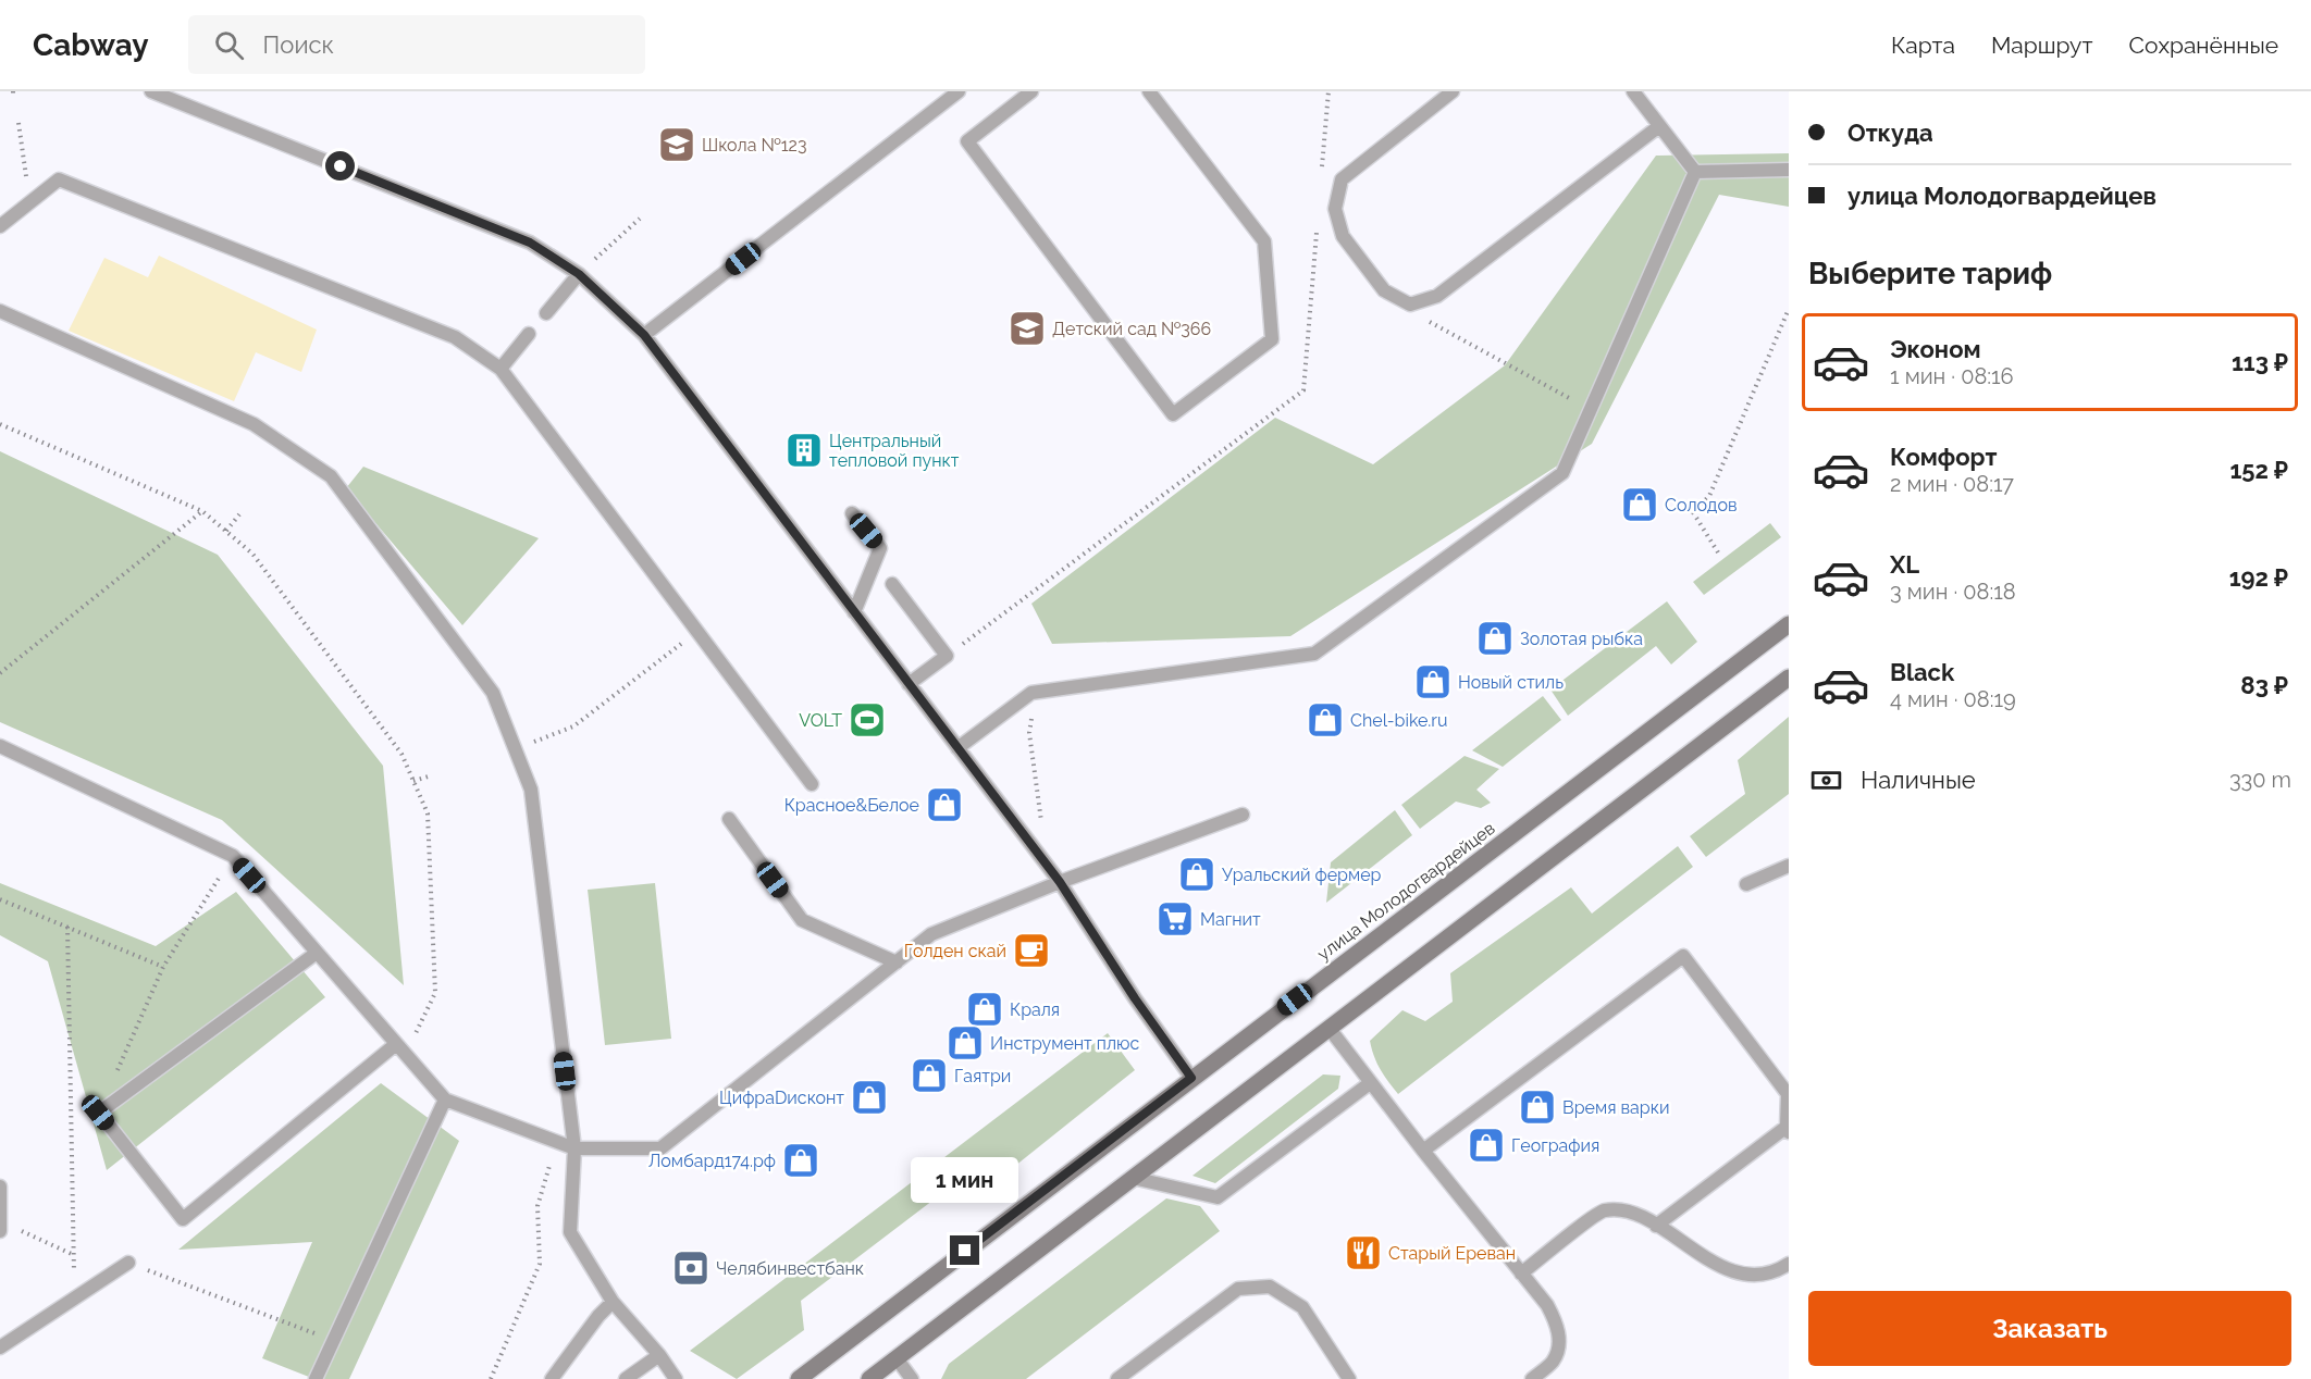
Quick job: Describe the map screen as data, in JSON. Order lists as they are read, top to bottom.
{
  "streets": {
    "main road": ["улица Молодогвардейцев"]
  },
  "places": {
    "school or university": ["Школа №123", "Детский сад №366"],
    "building": ["Центральный тепловой пункт"],
    "shop": [
      "Солодов",
      "Золотая рыбка",
      "Новый стиль",
      "Chel-bike.ru",
      "Красное&Белое",
      "Уральский фермер",
      "Краля",
      "Инструмент плюс",
      "Гаятри",
      "ЦифраDисконт",
      "Время варки",
      "География",
      "Ломбард174.рф"
    ],
    "sports": ["VOLT"],
    "supermarket": ["Магнит"],
    "cafe": ["Голден скай"],
    "restaurant": ["Старый Ереван"],
    "bank": ["Челябинвестбанк"]
  },
  "page": {
    "header": "Cabway",
    "search": "Поиск",
    "nav": ["Карта", "Маршрут", "Сохранённые"],
    "banner": ["Откуда", "улица Молодогвардейцев"],
    "heading": "Выберите тариф",
    "list": [
      {
        "name": "Эконом",
        "note": "1 мин · 08:16",
        "value": "113 ₽"
      },
      {
        "name": "Комфорт",
        "note": "2 мин · 08:17",
        "value": "152 ₽"
      },
      {
        "name": "XL",
        "note": "3 мин · 08:18",
        "value": "192 ₽"
      },
      {
        "name": "Black",
        "note": "4 мин · 08:19",
        "value": "83 ₽"
      }
    ],
    "pay": ["Наличные", "330 m"],
    "bubble": "1 мин",
    "buttons": "Заказать"
  }
}
